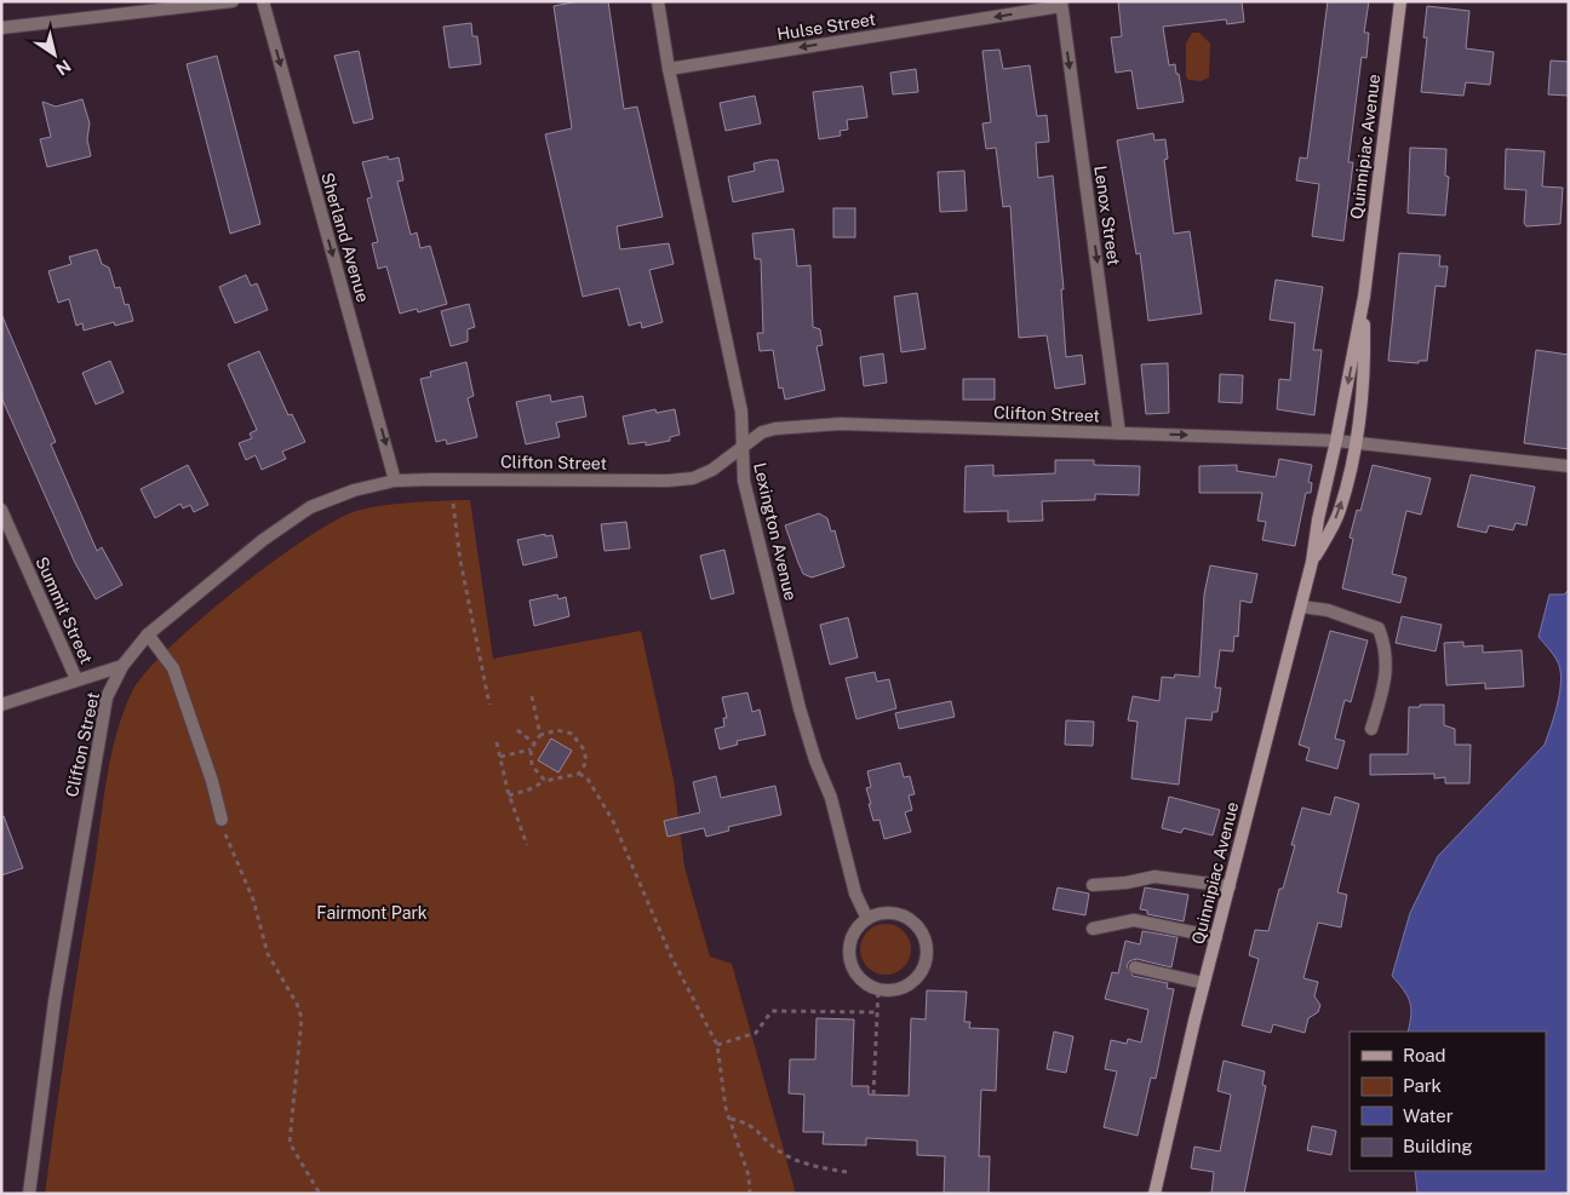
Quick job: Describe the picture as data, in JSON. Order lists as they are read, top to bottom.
{
  "streets": {
    "main road": ["Quinnipiac Avenue"],
    "street": [
      "Hulse Street",
      "Lenox Street",
      "Sherland Avenue",
      "Clifton Street",
      "Lexington Avenue",
      "Summit Street"
    ]
  },
  "crossings": [
    ["Hulse Street", "Lenox Street"],
    ["Hulse Street", "Lexington Avenue"],
    ["Quinnipiac Avenue", "Clifton Street"],
    ["Lenox Street", "Clifton Street"],
    ["Sherland Avenue", "Clifton Street"],
    ["Clifton Street", "Lexington Avenue"],
    ["Clifton Street", "Summit Street"]
  ],
  "one_way": ["Hulse Street", "Lenox Street", "Sherland Avenue"],
  "parks": ["Fairmont Park"],
  "legend": [
    "Road",
    "Park",
    "Water",
    "Building"
  ],
  "north": "bottom right"
}
